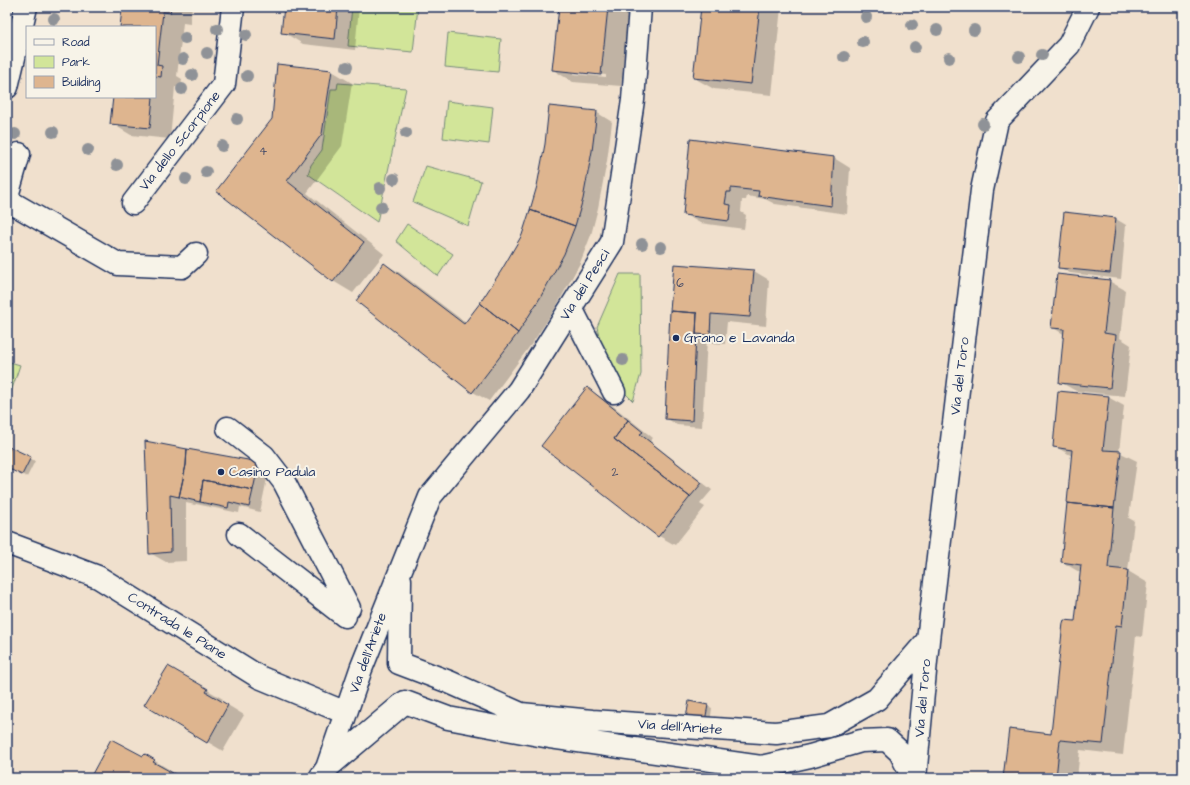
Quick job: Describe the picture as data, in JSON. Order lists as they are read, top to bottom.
{
  "streets": {
    "street": [
      "Via dello Scorpione",
      "Via dei Pesci",
      "Via del Toro",
      "Contrada le Piane",
      "Via dell'Ariete"
    ]
  },
  "crossings": [
    ["Via dei Pesci", "Via dell'Ariete"],
    ["Via del Toro", "Via dell'Ariete"],
    ["Contrada le Piane", "Via dell'Ariete"]
  ],
  "places": ["Grano e Lavanda", "Casino Padula"],
  "house_numbers": ["4", "6", "2"],
  "legend": ["Road", "Park", "Building"]
}
